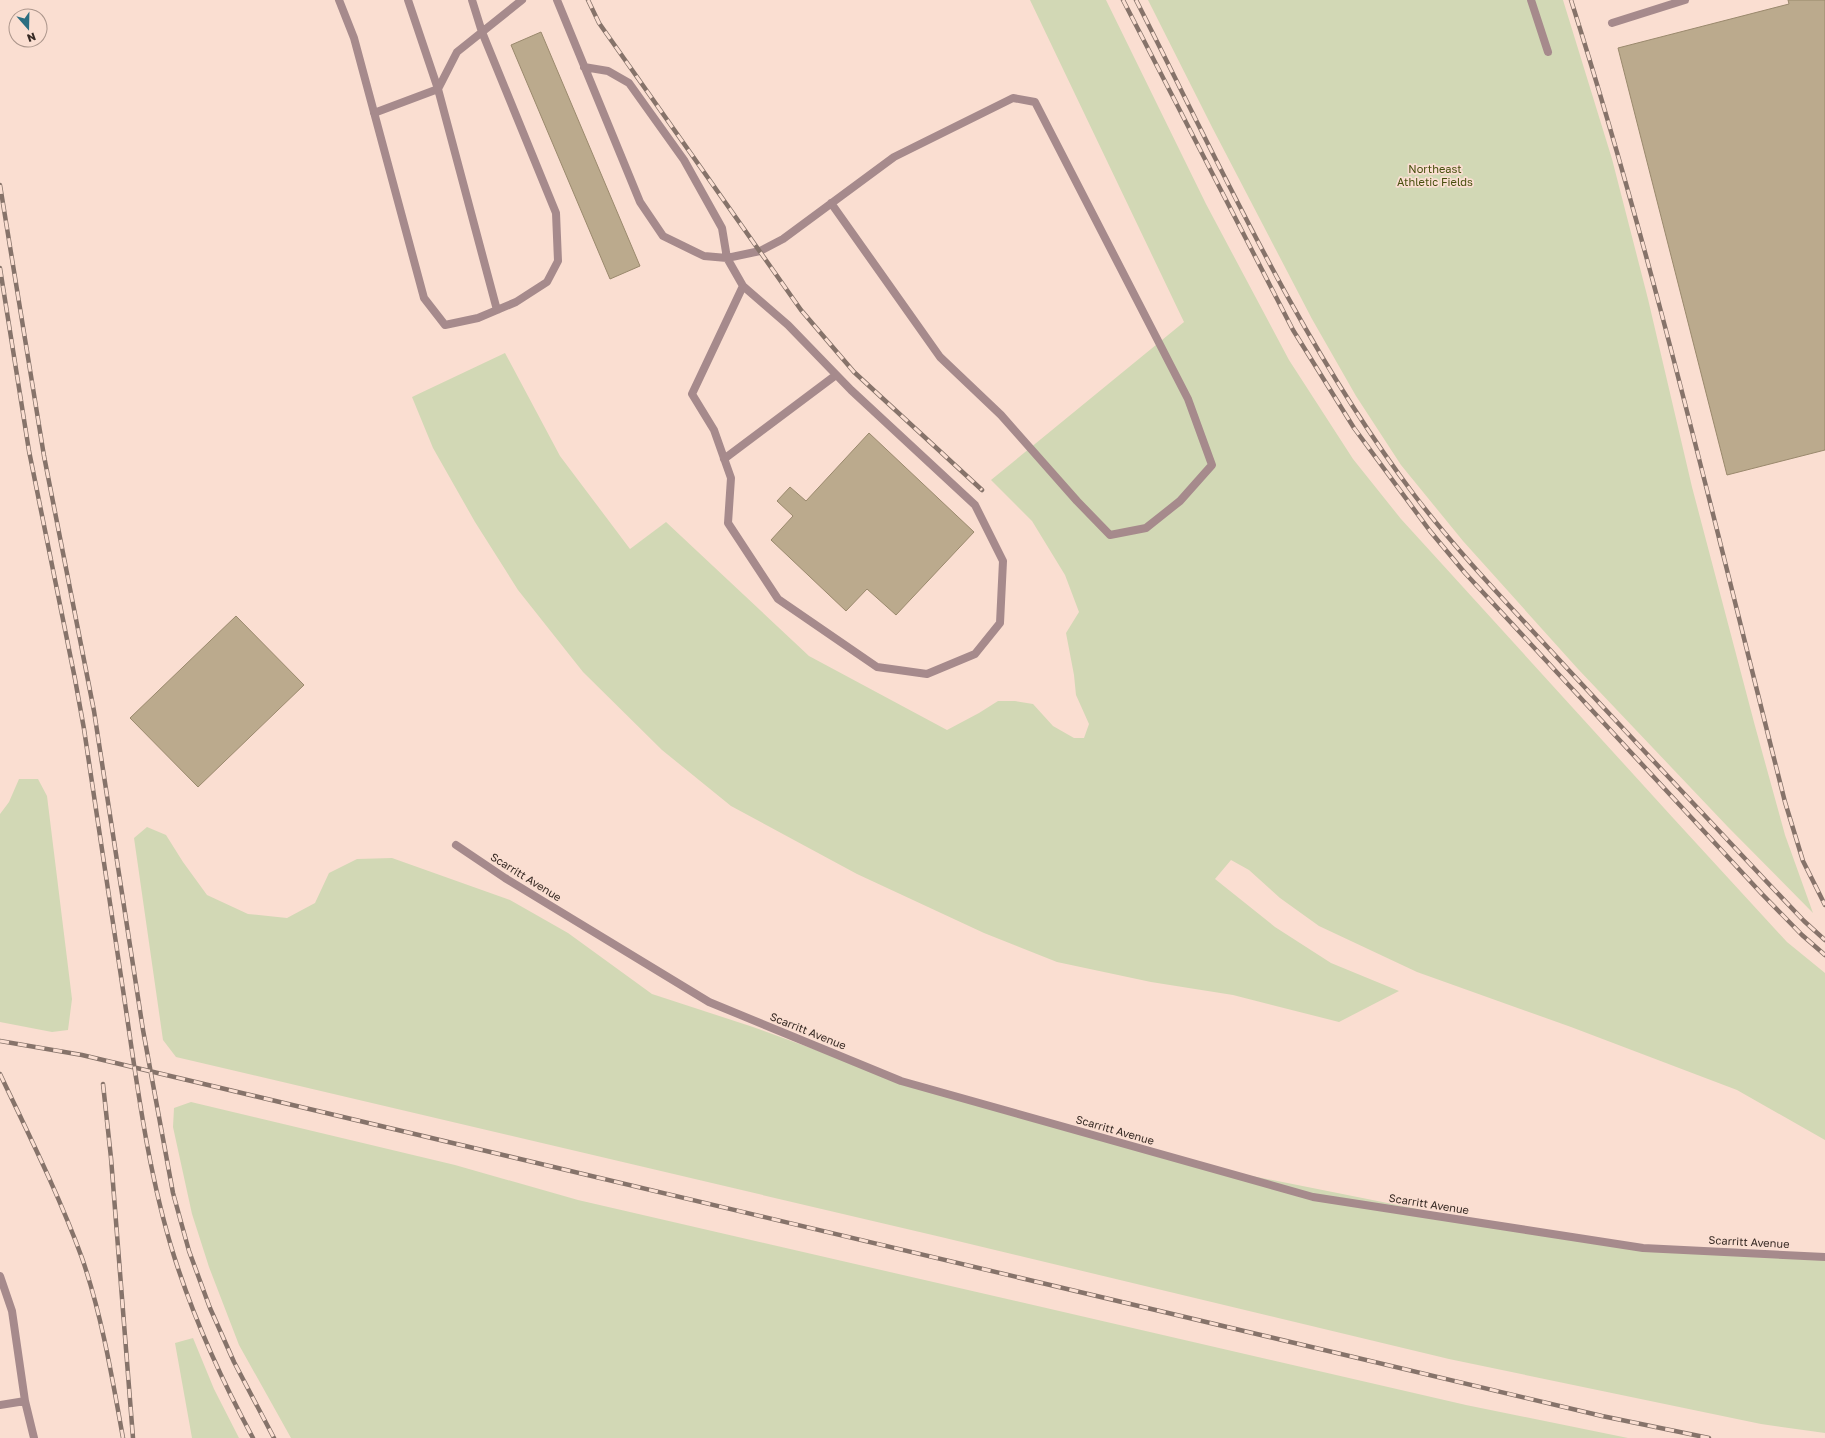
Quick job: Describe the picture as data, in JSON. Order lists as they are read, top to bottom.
{
  "streets": {
    "lane": ["Scarritt Avenue"]
  },
  "parks": ["Northeast Athletic Fields"],
  "north": "bottom"
}
